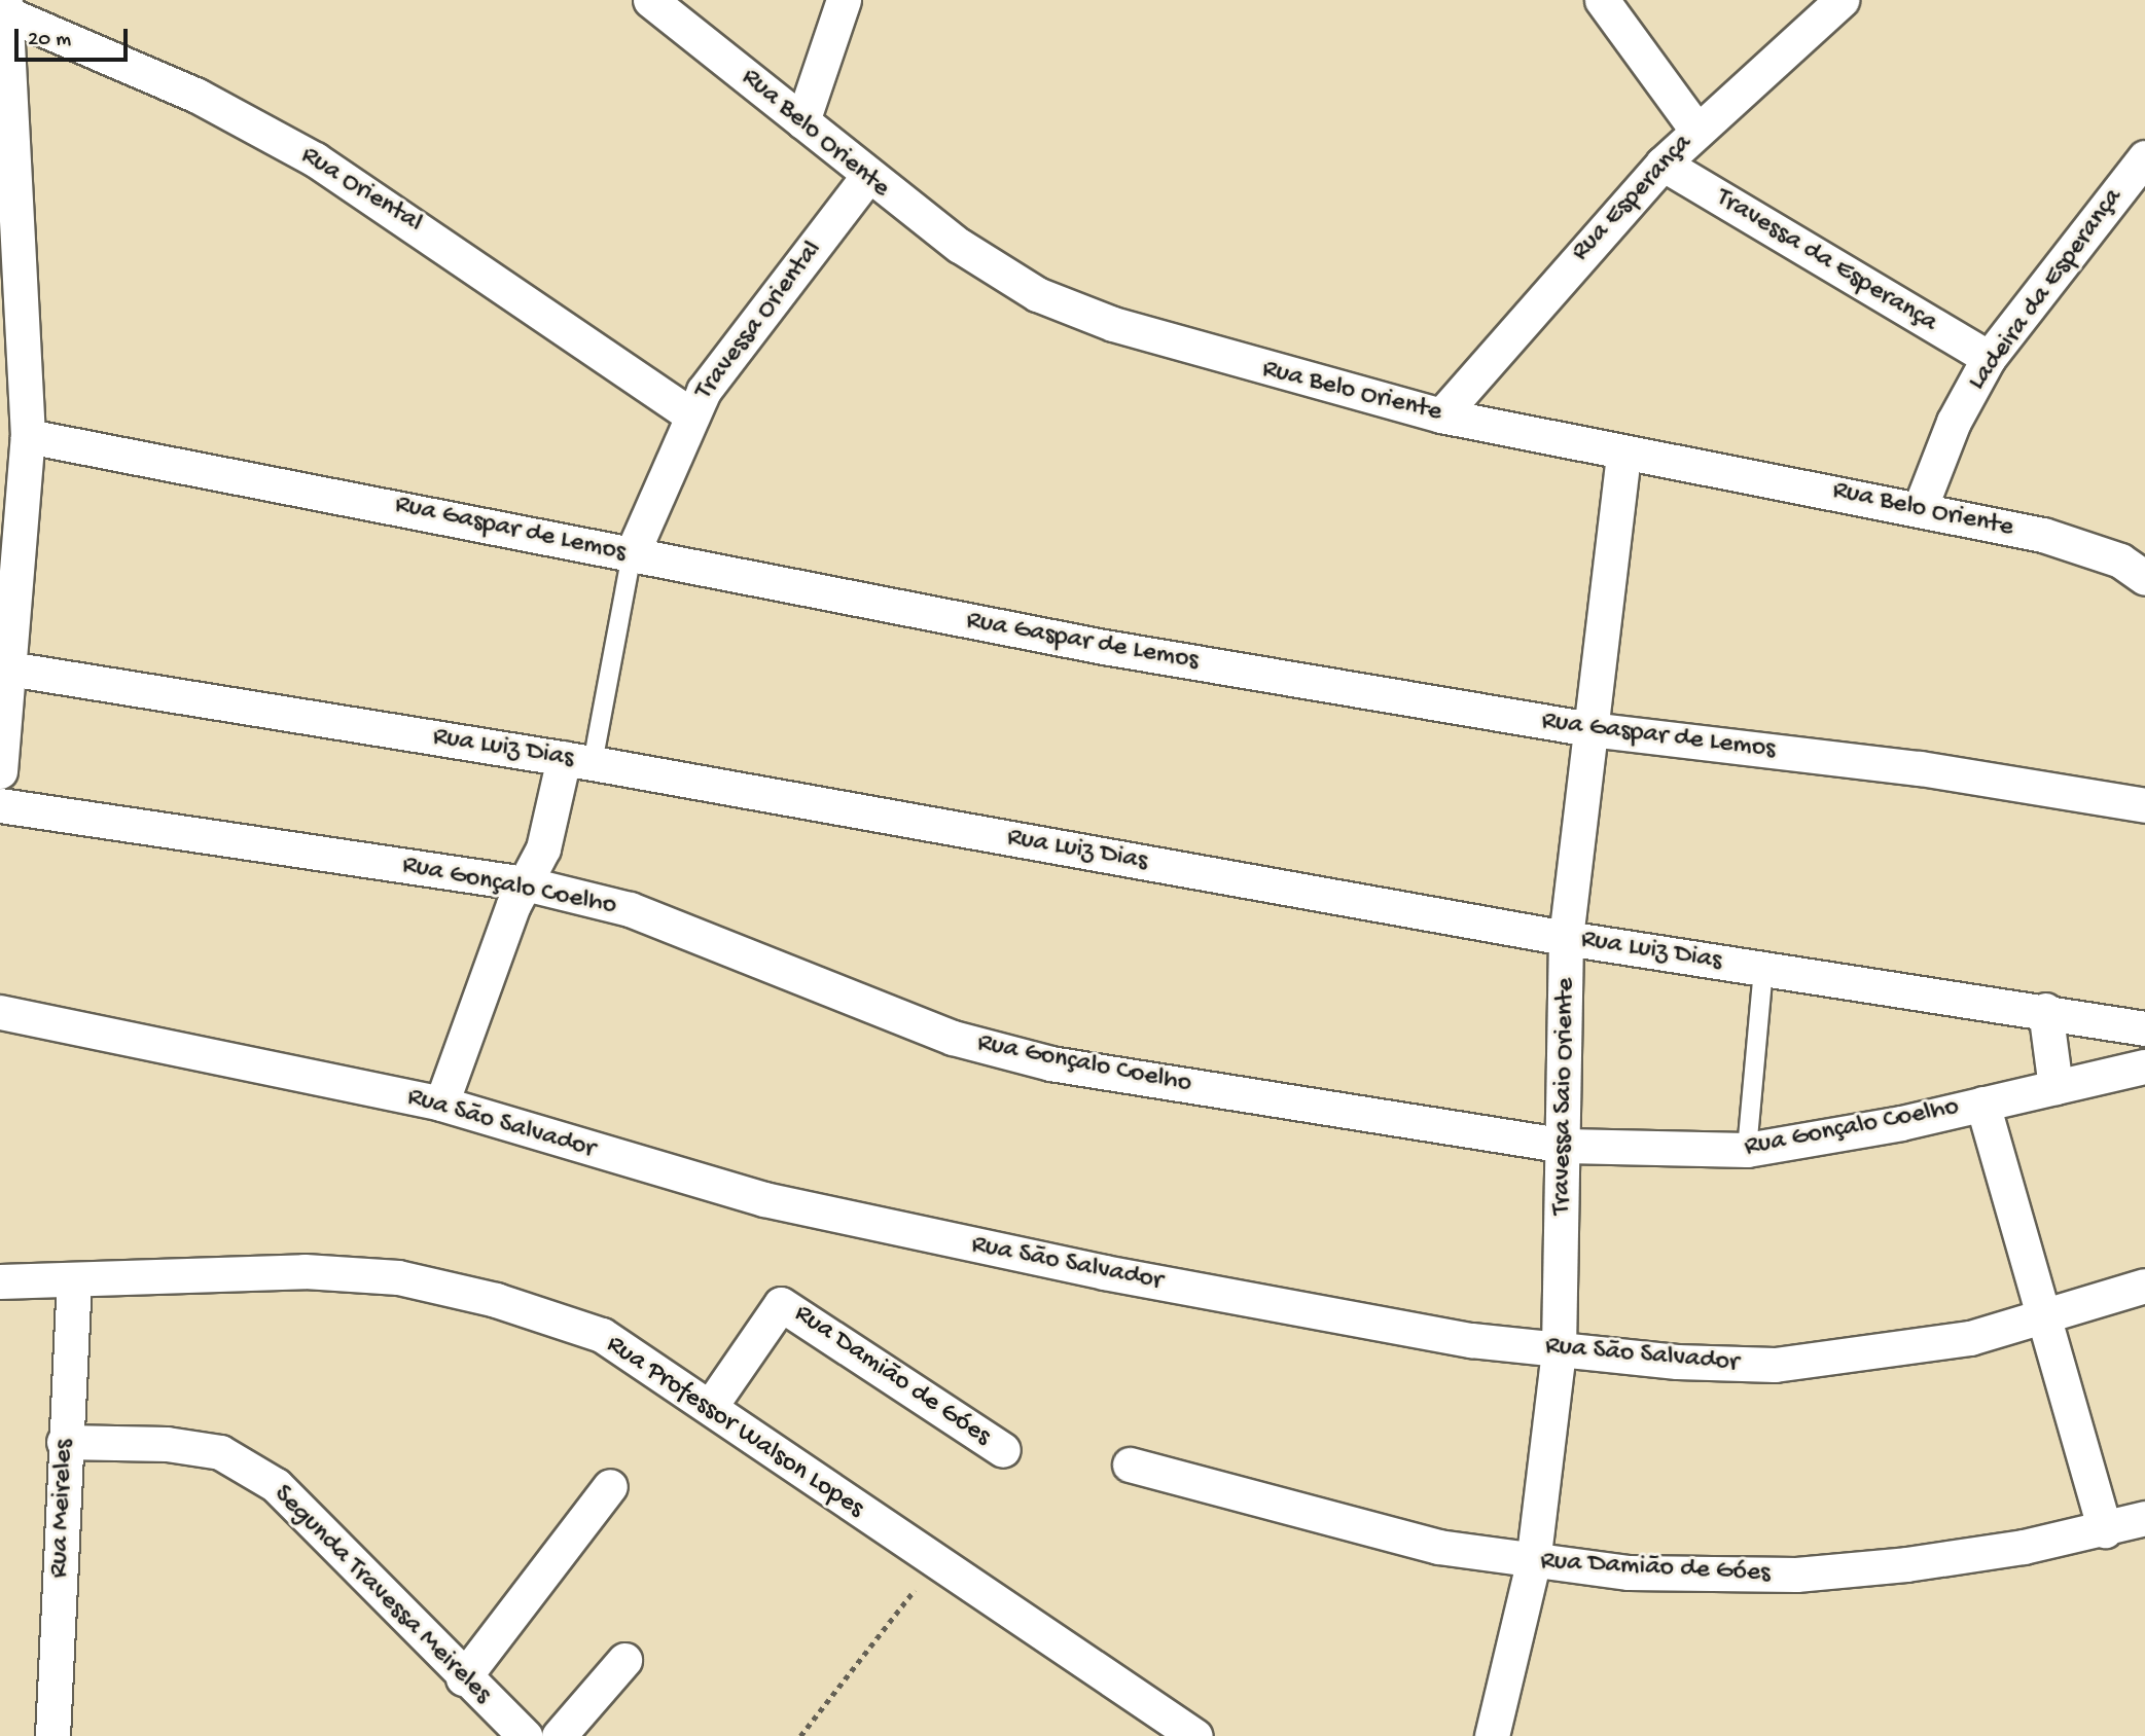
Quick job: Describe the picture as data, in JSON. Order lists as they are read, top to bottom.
{
  "streets": {
    "street": [
      "Rua Belo Oriente",
      "Rua Oriental",
      "Rua Esperança",
      "Travessa da Esperança",
      "Ladeira da Esperança",
      "Travessa Oriental",
      "Rua Gaspar de Lemos",
      "Rua Luiz Dias",
      "Rua Gonçalo Coelho",
      "Travessa Saio Oriente",
      "Rua São Salvador",
      "Rua Damião de Góes",
      "Rua Professor Walson Lopes",
      "Rua Meireles",
      "Segunda Travessa Meireles"
    ]
  },
  "crossings": [
    ["Rua Belo Oriente", "Rua Esperança"],
    ["Rua Belo Oriente", "Ladeira da Esperança"],
    ["Rua Belo Oriente", "Travessa Oriental"],
    ["Rua Belo Oriente", "Travessa Saio Oriente"],
    ["Rua Oriental", "Travessa Oriental"],
    ["Rua Esperança", "Travessa da Esperança"],
    ["Travessa da Esperança", "Ladeira da Esperança"],
    ["Travessa Oriental", "Rua Gaspar de Lemos"],
    ["Travessa Oriental", "Rua Luiz Dias"],
    ["Travessa Oriental", "Rua Gonçalo Coelho"],
    ["Travessa Oriental", "Rua São Salvador"],
    ["Rua Gaspar de Lemos", "Travessa Saio Oriente"],
    ["Rua Luiz Dias", "Travessa Saio Oriente"],
    ["Rua Gonçalo Coelho", "Travessa Saio Oriente"],
    ["Travessa Saio Oriente", "Rua São Salvador"],
    ["Travessa Saio Oriente", "Rua Damião de Góes"],
    ["Rua Damião de Góes", "Rua Professor Walson Lopes"],
    ["Rua Professor Walson Lopes", "Rua Meireles"],
    ["Rua Meireles", "Segunda Travessa Meireles"]
  ],
  "scale_bar": "20 m"
}
